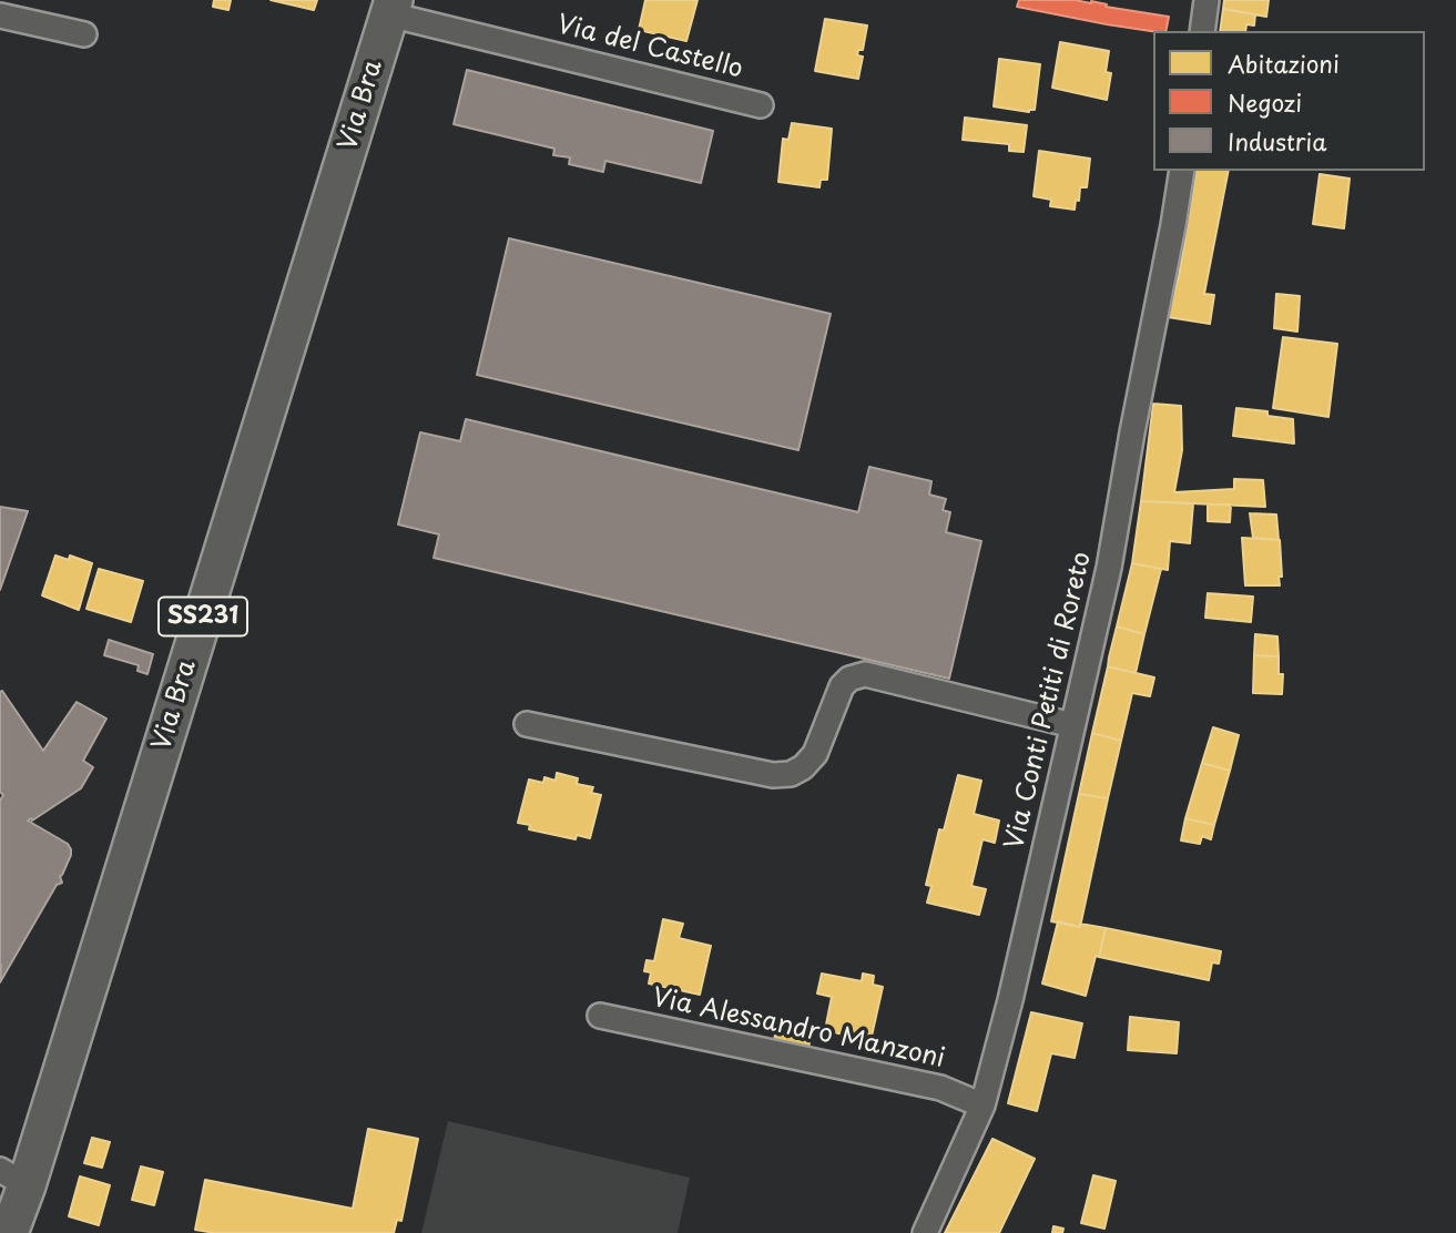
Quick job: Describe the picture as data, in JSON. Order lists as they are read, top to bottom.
{
  "streets": {
    "main road": ["Via Bra", "SS231"],
    "street": ["Via del Castello", "Via Conti Petiti di Roreto", "Via Alessandro Manzoni"]
  },
  "crossings": [
    ["Via del Castello", "Via Bra"],
    ["Via Conti Petiti di Roreto", "Via Alessandro Manzoni"]
  ],
  "legend": ["Abitazioni", "Negozi", "Industria"]
}
